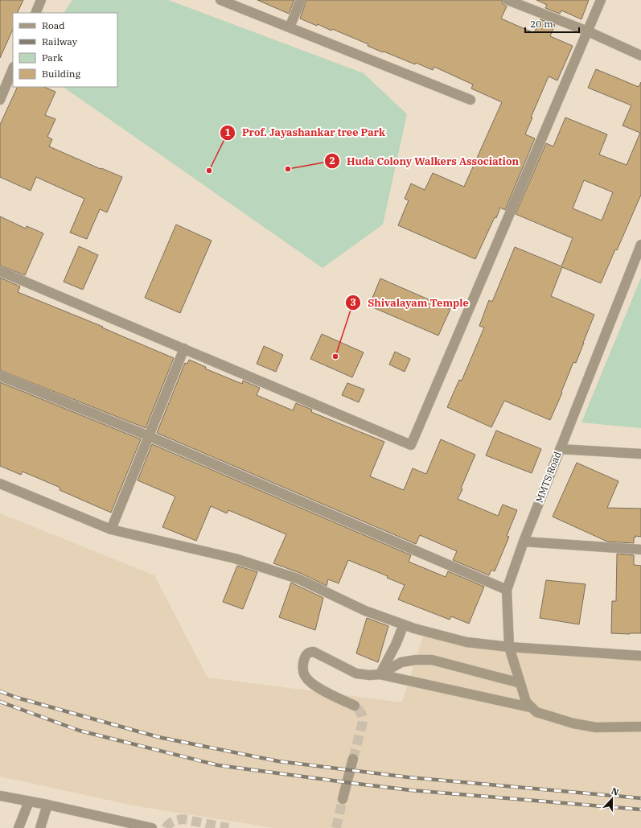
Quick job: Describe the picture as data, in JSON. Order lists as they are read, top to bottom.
{
  "streets": {
    "street": ["MMTS Road"]
  },
  "places": ["Huda Colony Walkers Association", "Prof. Jayashankar tree Park", "Shivalayam Temple"],
  "legend": [
    "Road",
    "Railway",
    "Park",
    "Building"
  ],
  "scale_bar": "20 m",
  "north": "top"
}
